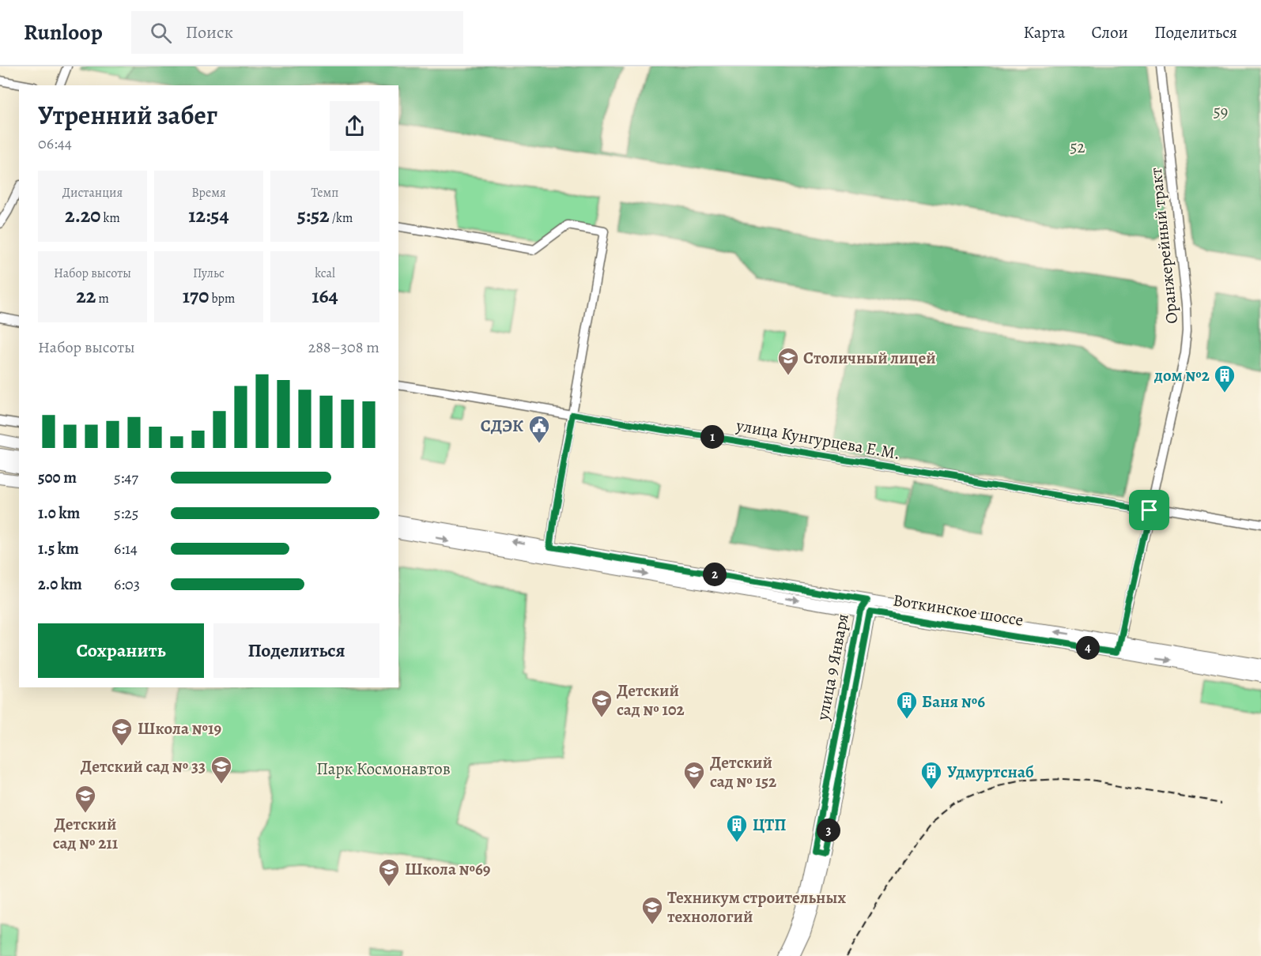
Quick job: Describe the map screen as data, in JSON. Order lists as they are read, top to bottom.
{
  "streets": {
    "main road": ["Воткинское шоссе", "улица 9 Января"],
    "street": ["Оранжерейный тракт", "улица Кунгурцева Е.М."]
  },
  "crossings": [
    ["Оранжерейный тракт", "улица Кунгурцева Е.М."],
    ["Оранжерейный тракт", "Воткинское шоссе"],
    ["Воткинское шоссе", "улица 9 Января"]
  ],
  "parks": ["59", "52", "Парк Космонавтов"],
  "places": {
    "school or university": [
      "Столичный лицей",
      "Детский сад № 102",
      "Школа №19",
      "Детский сад № 33",
      "Детский сад № 152",
      "Детский сад № 211",
      "Школа №69",
      "Техникум строительных технологий"
    ],
    "building": [
      "дом №2",
      "Баня №6",
      "Удмуртснаб",
      "ЦТП"
    ],
    "public building": ["СДЭК"]
  },
  "page": {
    "header": "Runloop",
    "search": "Поиск",
    "nav": ["Карта", "Слои", "Поделиться"],
    "heading": ["Утренний забег", "06:44"],
    "stats": [
      ["Дистанция", "2.20 km"],
      ["Время", "12:54"],
      ["Темп", "5:52 /km"],
      ["Набор высоты", "22 m"],
      ["Пульс", "170 bpm"],
      ["kcal", "164"]
    ],
    "chart": ["Набор высоты", "288–308 m"],
    "pins": [
      "1",
      "2",
      "4",
      "3"
    ],
    "list": [
      {
        "name": "500 m",
        "note": "5:47"
      },
      {
        "name": "1.0 km",
        "note": "5:25"
      },
      {
        "name": "1.5 km",
        "note": "6:14"
      },
      {
        "name": "2.0 km",
        "note": "6:03"
      }
    ],
    "buttons": ["Сохранить", "Поделиться"]
  }
}
